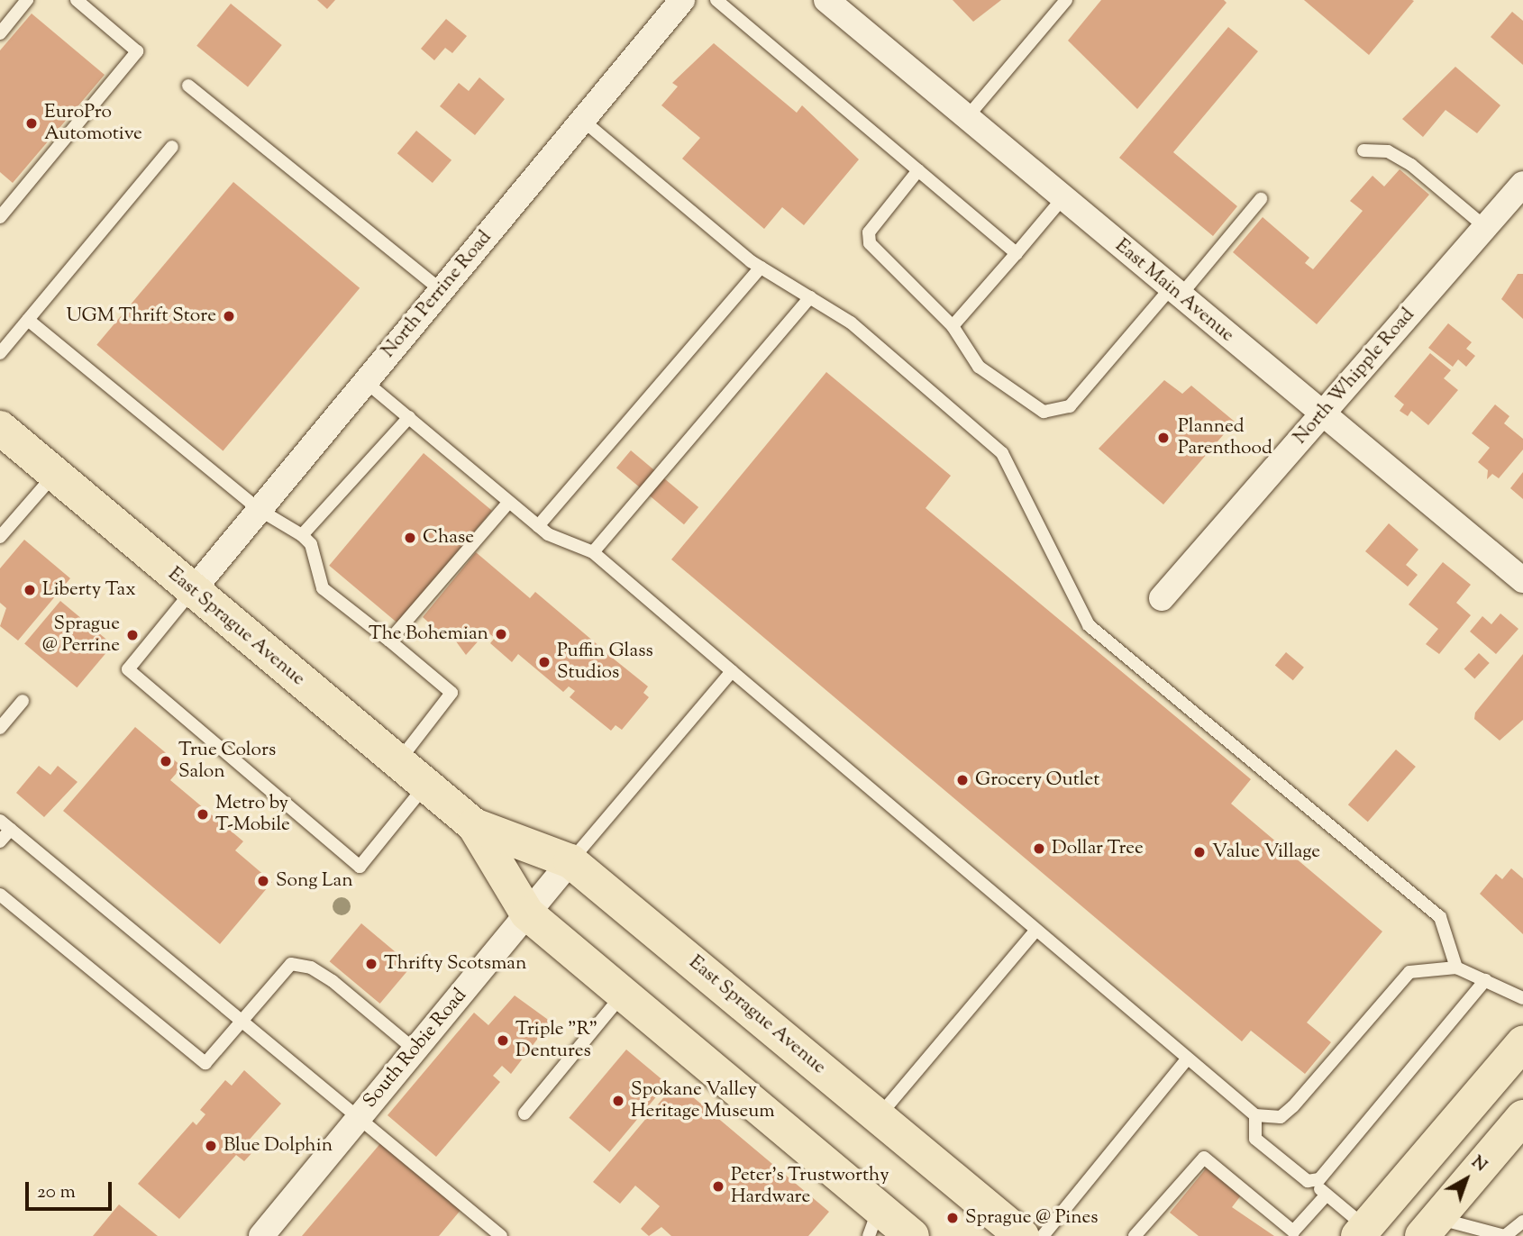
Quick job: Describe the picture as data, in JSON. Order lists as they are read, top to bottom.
{
  "streets": {
    "main road": ["East Sprague Avenue"],
    "street": [
      "East Main Avenue",
      "North Perrine Road",
      "North Whipple Road",
      "South Robie Road"
    ]
  },
  "crossings": [
    ["East Main Avenue", "North Whipple Road"],
    ["North Perrine Road", "East Sprague Avenue"],
    ["East Sprague Avenue", "South Robie Road"]
  ],
  "places": [
    "EuroPro Automotive",
    "UGM Thrift Store",
    "Planned Parenthood",
    "Chase",
    "Liberty Tax",
    "The Bohemian",
    "Sprague @ Perrine",
    "Puffin Glass Studios",
    "True Colors Salon",
    "Grocery Outlet",
    "Metro by T-Mobile",
    "Dollar Tree",
    "Value Village",
    "Song Lan",
    "Thrifty Scotsman",
    "Triple \"R\" Dentures",
    "Spokane Valley Heritage Museum",
    "Blue Dolphin",
    "Peter's Trustworthy Hardware",
    "Sprague @ Pines"
  ],
  "scale_bar": "20 m",
  "north": "top right"
}
